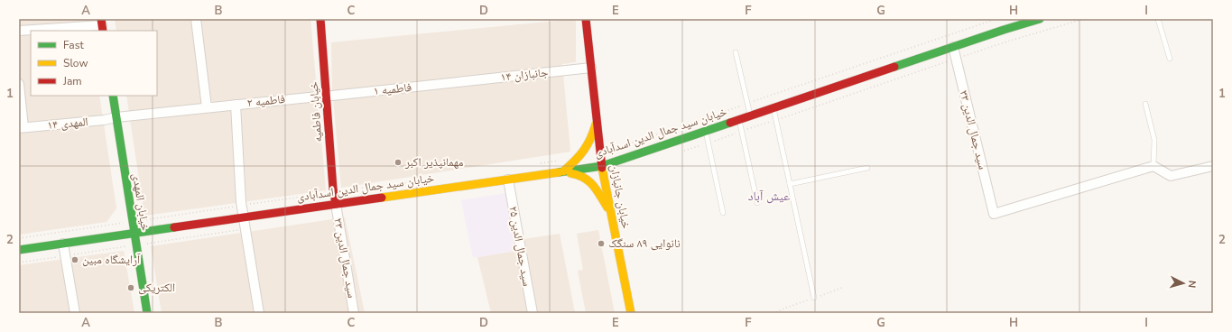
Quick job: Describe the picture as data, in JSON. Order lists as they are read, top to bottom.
{
  "streets": {
    "main road": [
      "خیابان فاطمیه",
      "خیابان سید جمال الدین اسدآبادی",
      "خیابان جانبازان",
      "خیابان المهدی"
    ],
    "street": [
      "جانبازان ۱۴",
      "فاطمیه ۱",
      "فاطمیه ۲",
      "المهدی ۱۴",
      "سید جمال الدین ۳۳",
      "سید جمال الدین ۲۵",
      "سید جمال الدین ۲۳"
    ]
  },
  "crossings": [
    ["جانبازان ۱۴", "فاطمیه ۱"],
    ["جانبازان ۱۴", "خیابان جانبازان"],
    ["فاطمیه ۱", "فاطمیه ۲"],
    ["فاطمیه ۱", "خیابان فاطمیه"],
    ["فاطمیه ۲", "خیابان فاطمیه"],
    ["فاطمیه ۲", "المهدی ۱۴"],
    ["فاطمیه ۲", "خیابان المهدی"],
    ["خیابان فاطمیه", "خیابان سید جمال الدین اسدآبادی"],
    ["خیابان فاطمیه", "سید جمال الدین ۲۳"],
    ["المهدی ۱۴", "خیابان المهدی"],
    ["سید جمال الدین ۳۳", "خیابان سید جمال الدین اسدآبادی"],
    ["خیابان سید جمال الدین اسدآبادی", "خیابان جانبازان"],
    ["خیابان سید جمال الدین اسدآبادی", "خیابان المهدی"],
    ["خیابان سید جمال الدین اسدآبادی", "سید جمال الدین ۲۵"],
    ["خیابان سید جمال الدین اسدآبادی", "سید جمال الدین ۲۳"]
  ],
  "districts": ["عیش آباد"],
  "places": [
    "مهمانپذیر اکبر",
    "نانوایی ۸۹ سنگک",
    "آرایشگاه مبین",
    "الکتریکی"
  ],
  "legend": ["Fast", "Slow", "Jam"],
  "north": "right",
  "grid": {
    "columns": [
      "A",
      "B",
      "C",
      "D",
      "E",
      "F",
      "G",
      "H",
      "I"
    ],
    "rows": ["1", "2"]
  }
}
